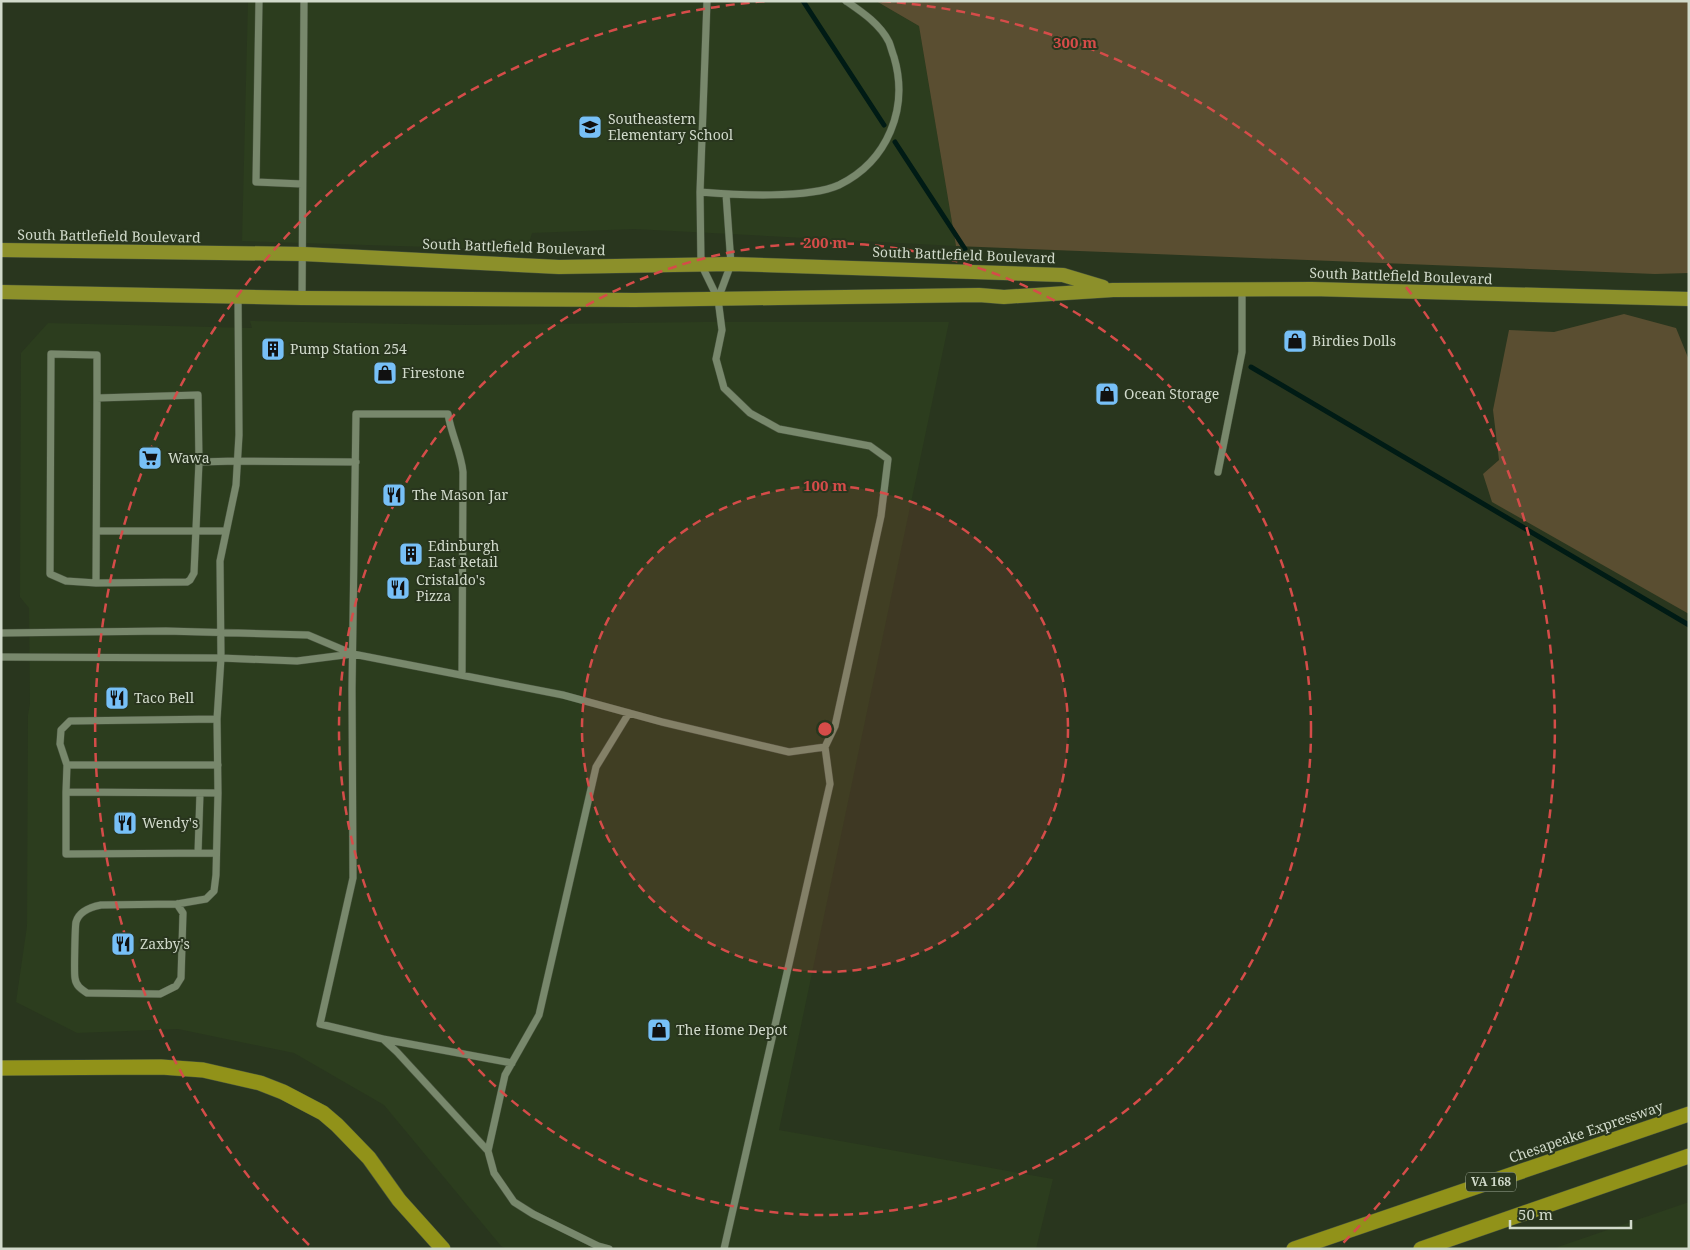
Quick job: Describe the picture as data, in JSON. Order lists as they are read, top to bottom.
{
  "streets": {
    "highway": ["South Battlefield Boulevard", "Chesapeake Expressway", "VA 168"]
  },
  "places": {
    "school or university": ["Southeastern Elementary School"],
    "shop": [
      "Birdies Dolls",
      "Firestone",
      "Ocean Storage",
      "The Home Depot"
    ],
    "building": ["Pump Station 254", "Edinburgh East Retail"],
    "supermarket": ["Wawa"],
    "restaurant": [
      "The Mason Jar",
      "Cristaldo's Pizza",
      "Taco Bell",
      "Wendy's",
      "Zaxby's"
    ]
  },
  "scale_bar": "50 m",
  "rings": ["300 m", "200 m", "100 m"]
}
